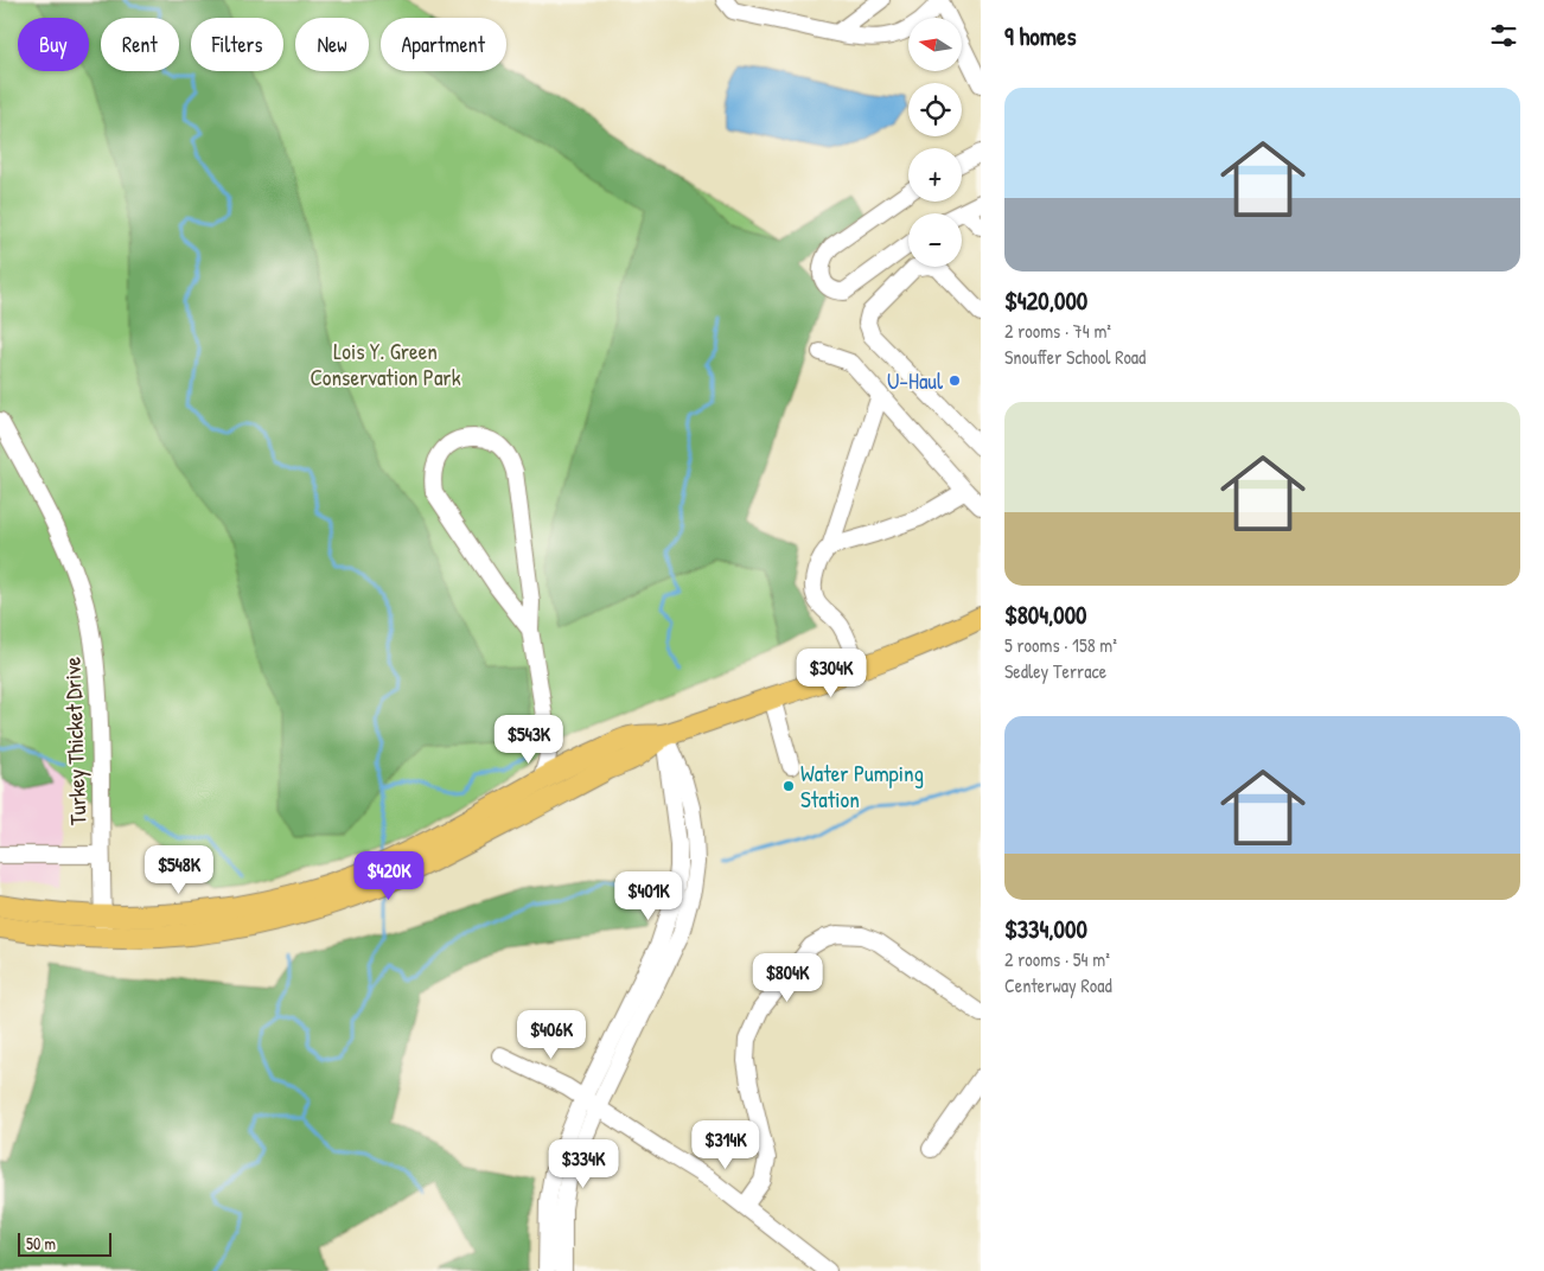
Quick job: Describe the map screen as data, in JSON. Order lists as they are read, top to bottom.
{
  "streets": {
    "street": ["Turkey Thicket Drive"]
  },
  "parks": ["Lois Y. Green Conservation Park"],
  "places": ["U-Haul", "Water Pumping Station"],
  "scale_bar": "50 m",
  "north": "left",
  "page": {
    "heading": "9 homes",
    "map_buttons": ["+", "−"],
    "chip": [
      "Buy",
      "Rent",
      "Filters",
      "New",
      "Apartment"
    ],
    "list": [
      {
        "name": "$420,000",
        "note": "2 rooms · 74 m² · Snouffer School Road"
      },
      {
        "name": "$804,000",
        "note": "5 rooms · 158 m² · Sedley Terrace"
      },
      {
        "name": "$334,000",
        "note": "2 rooms · 54 m² · Centerway Road"
      }
    ],
    "price": [
      "$304K",
      "$543K",
      "$548K",
      "$420K",
      "$401K",
      "$804K",
      "$406K",
      "$314K",
      "$334K"
    ],
    "scale": "50 m"
  }
}
